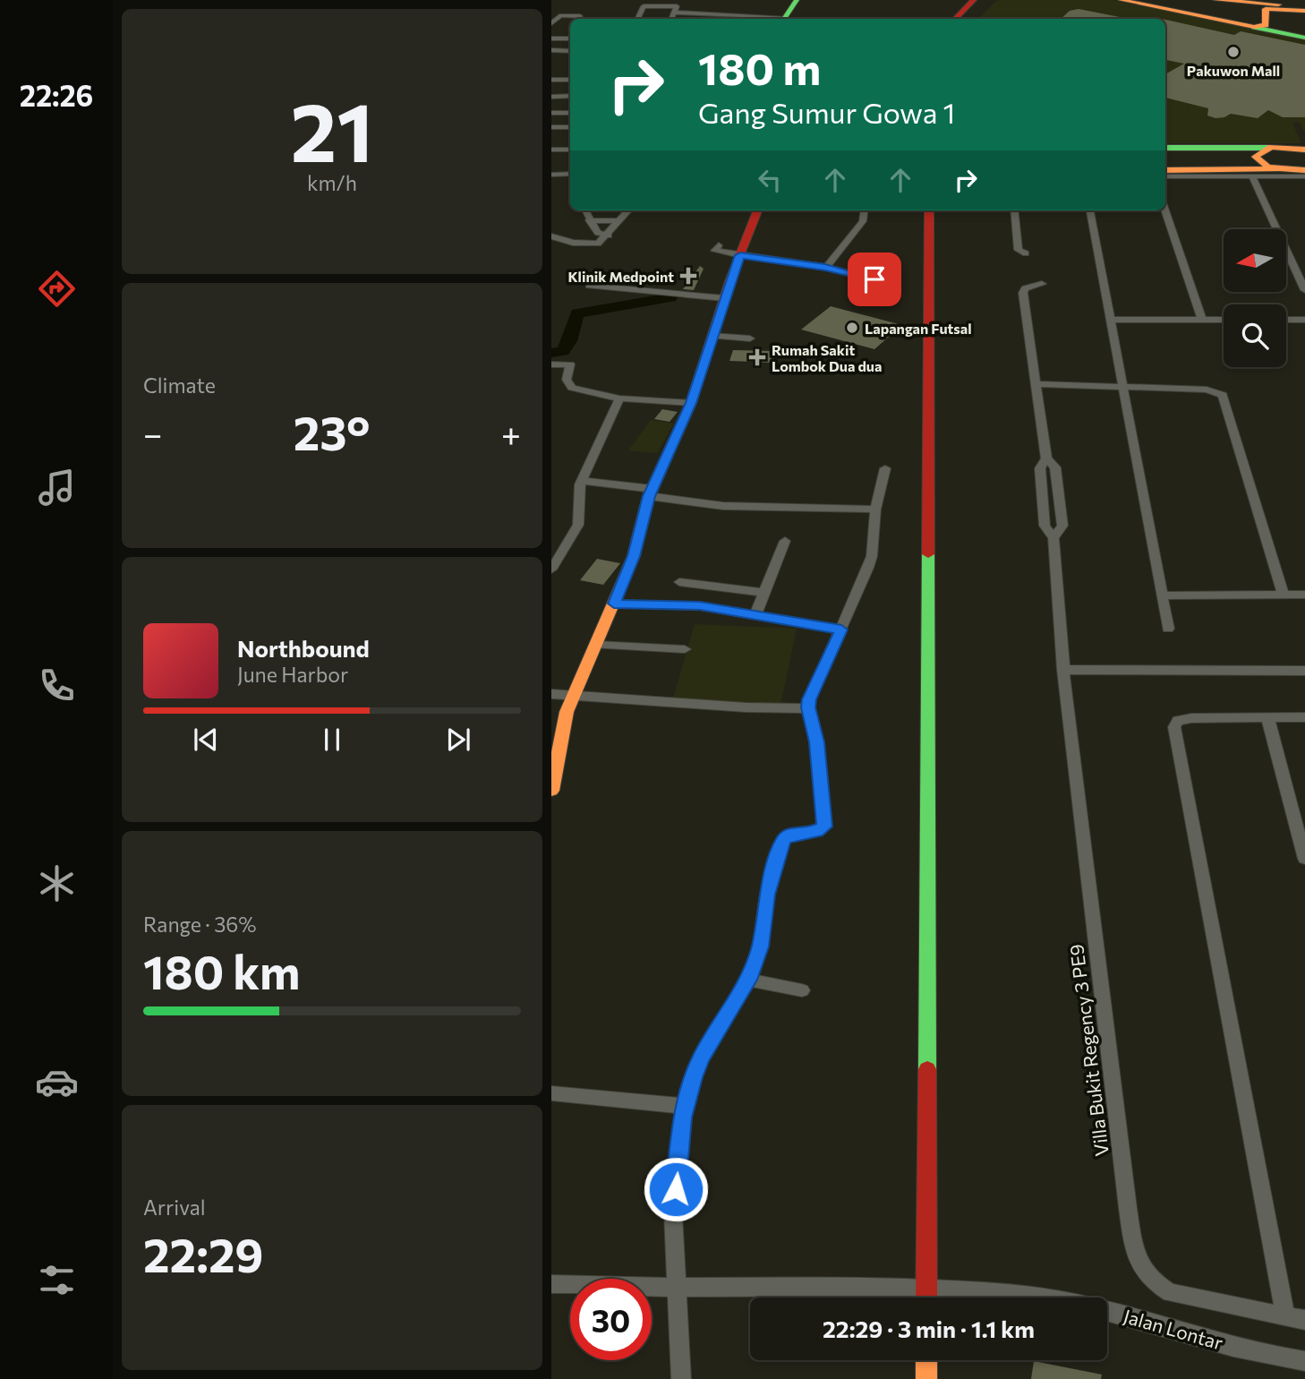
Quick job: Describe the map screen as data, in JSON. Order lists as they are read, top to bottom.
{
  "streets": {
    "street": ["Villa Bukit Regency 3 PE9", "Jalan Lontar"]
  },
  "places": {
    "other": ["Pakuwon Mall", "Lapangan Futsal"],
    "health": ["Klinik Medpoint", "Rumah Sakit Lombok Dua dua"]
  },
  "north": "left",
  "page": {
    "tabs": "22:26",
    "tile": [
      ["21", "km/h"],
      "Climate",
      ["Range · 36%", "180 km"],
      ["Arrival", "22:29"]
    ],
    "turn": ["180 m", "Gang Sumur Gowa 1"],
    "heat": ["−", "23°", "+"],
    "song": ["Northbound", "June Harbor"],
    "limit": "30",
    "trip": "22:29 · 3 min · 1.1 km"
  }
}
